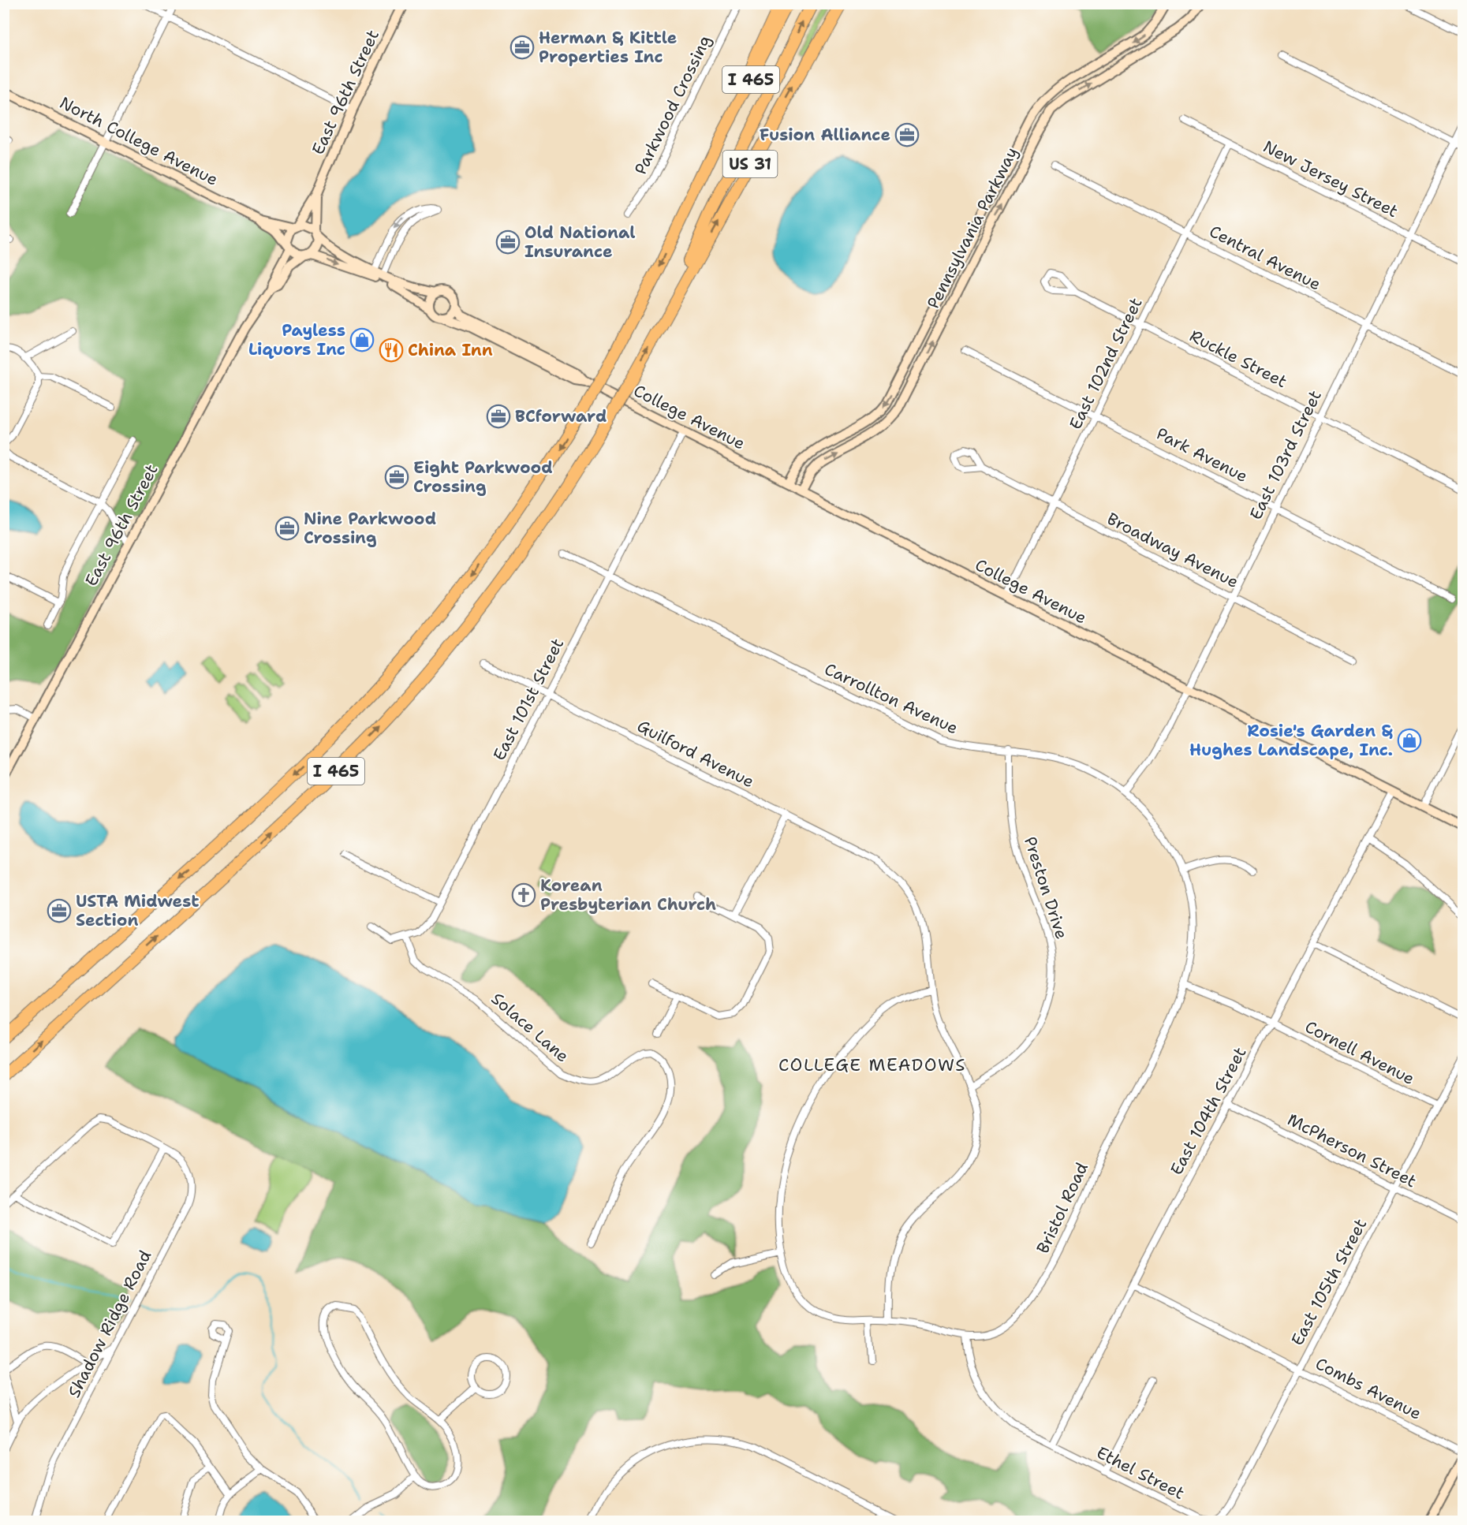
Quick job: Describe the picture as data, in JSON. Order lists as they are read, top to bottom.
{
  "streets": {
    "highway": ["I 465", "US 31"],
    "main road": [
      "East 96th Street",
      "North College Avenue",
      "Pennsylvania Parkway",
      "College Avenue"
    ],
    "street": [
      "Parkwood Crossing",
      "New Jersey Street",
      "Central Avenue",
      "Ruckle Street",
      "East 102nd Street",
      "Park Avenue",
      "East 103rd Street",
      "Broadway Avenue",
      "Carrollton Avenue",
      "East 101st Street",
      "Guilford Avenue",
      "Preston Drive",
      "Solace Lane",
      "Cornell Avenue",
      "East 104th Street",
      "McPherson Street",
      "Bristol Road",
      "East 105th Street",
      "Shadow Ridge Road",
      "Combs Avenue",
      "Ethel Street"
    ]
  },
  "crossings": [
    ["I 465", "US 31"],
    ["East 96th Street", "North College Avenue"],
    ["New Jersey Street", "East 102nd Street"],
    ["New Jersey Street", "East 103rd Street"],
    ["Pennsylvania Parkway", "College Avenue"],
    ["Central Avenue", "East 102nd Street"],
    ["Central Avenue", "East 103rd Street"],
    ["Ruckle Street", "East 102nd Street"],
    ["Ruckle Street", "East 103rd Street"],
    ["East 102nd Street", "College Avenue"],
    ["East 102nd Street", "Park Avenue"],
    ["East 102nd Street", "Broadway Avenue"],
    ["College Avenue", "East 103rd Street"],
    ["College Avenue", "East 101st Street"],
    ["College Avenue", "East 104th Street"],
    ["Park Avenue", "East 103rd Street"],
    ["East 103rd Street", "Broadway Avenue"],
    ["East 103rd Street", "Carrollton Avenue"],
    ["Carrollton Avenue", "East 101st Street"],
    ["Carrollton Avenue", "Preston Drive"],
    ["Carrollton Avenue", "Cornell Avenue"],
    ["Carrollton Avenue", "Bristol Road"],
    ["East 101st Street", "Guilford Avenue"],
    ["East 101st Street", "Solace Lane"],
    ["Guilford Avenue", "Preston Drive"],
    ["Guilford Avenue", "Bristol Road"],
    ["Cornell Avenue", "East 104th Street"],
    ["Cornell Avenue", "Bristol Road"],
    ["Cornell Avenue", "East 105th Street"],
    ["East 104th Street", "McPherson Street"],
    ["East 104th Street", "Combs Avenue"],
    ["East 104th Street", "Ethel Street"],
    ["McPherson Street", "East 105th Street"],
    ["Bristol Road", "Ethel Street"],
    ["East 105th Street", "Combs Avenue"],
    ["East 105th Street", "Ethel Street"]
  ],
  "districts": ["COLLEGE MEADOWS"],
  "places": {
    "office": [
      "Herman & Kittle Properties Inc",
      "Fusion Alliance",
      "Old National Insurance",
      "BCforward",
      "Eight Parkwood Crossing",
      "Nine Parkwood Crossing",
      "USTA Midwest Section"
    ],
    "shop": ["Payless Liquors Inc", "Rosie's Garden & Hughes Landscape, Inc."],
    "restaurant": ["China Inn"],
    "church": ["Korean Presbyterian Church"]
  }
}
